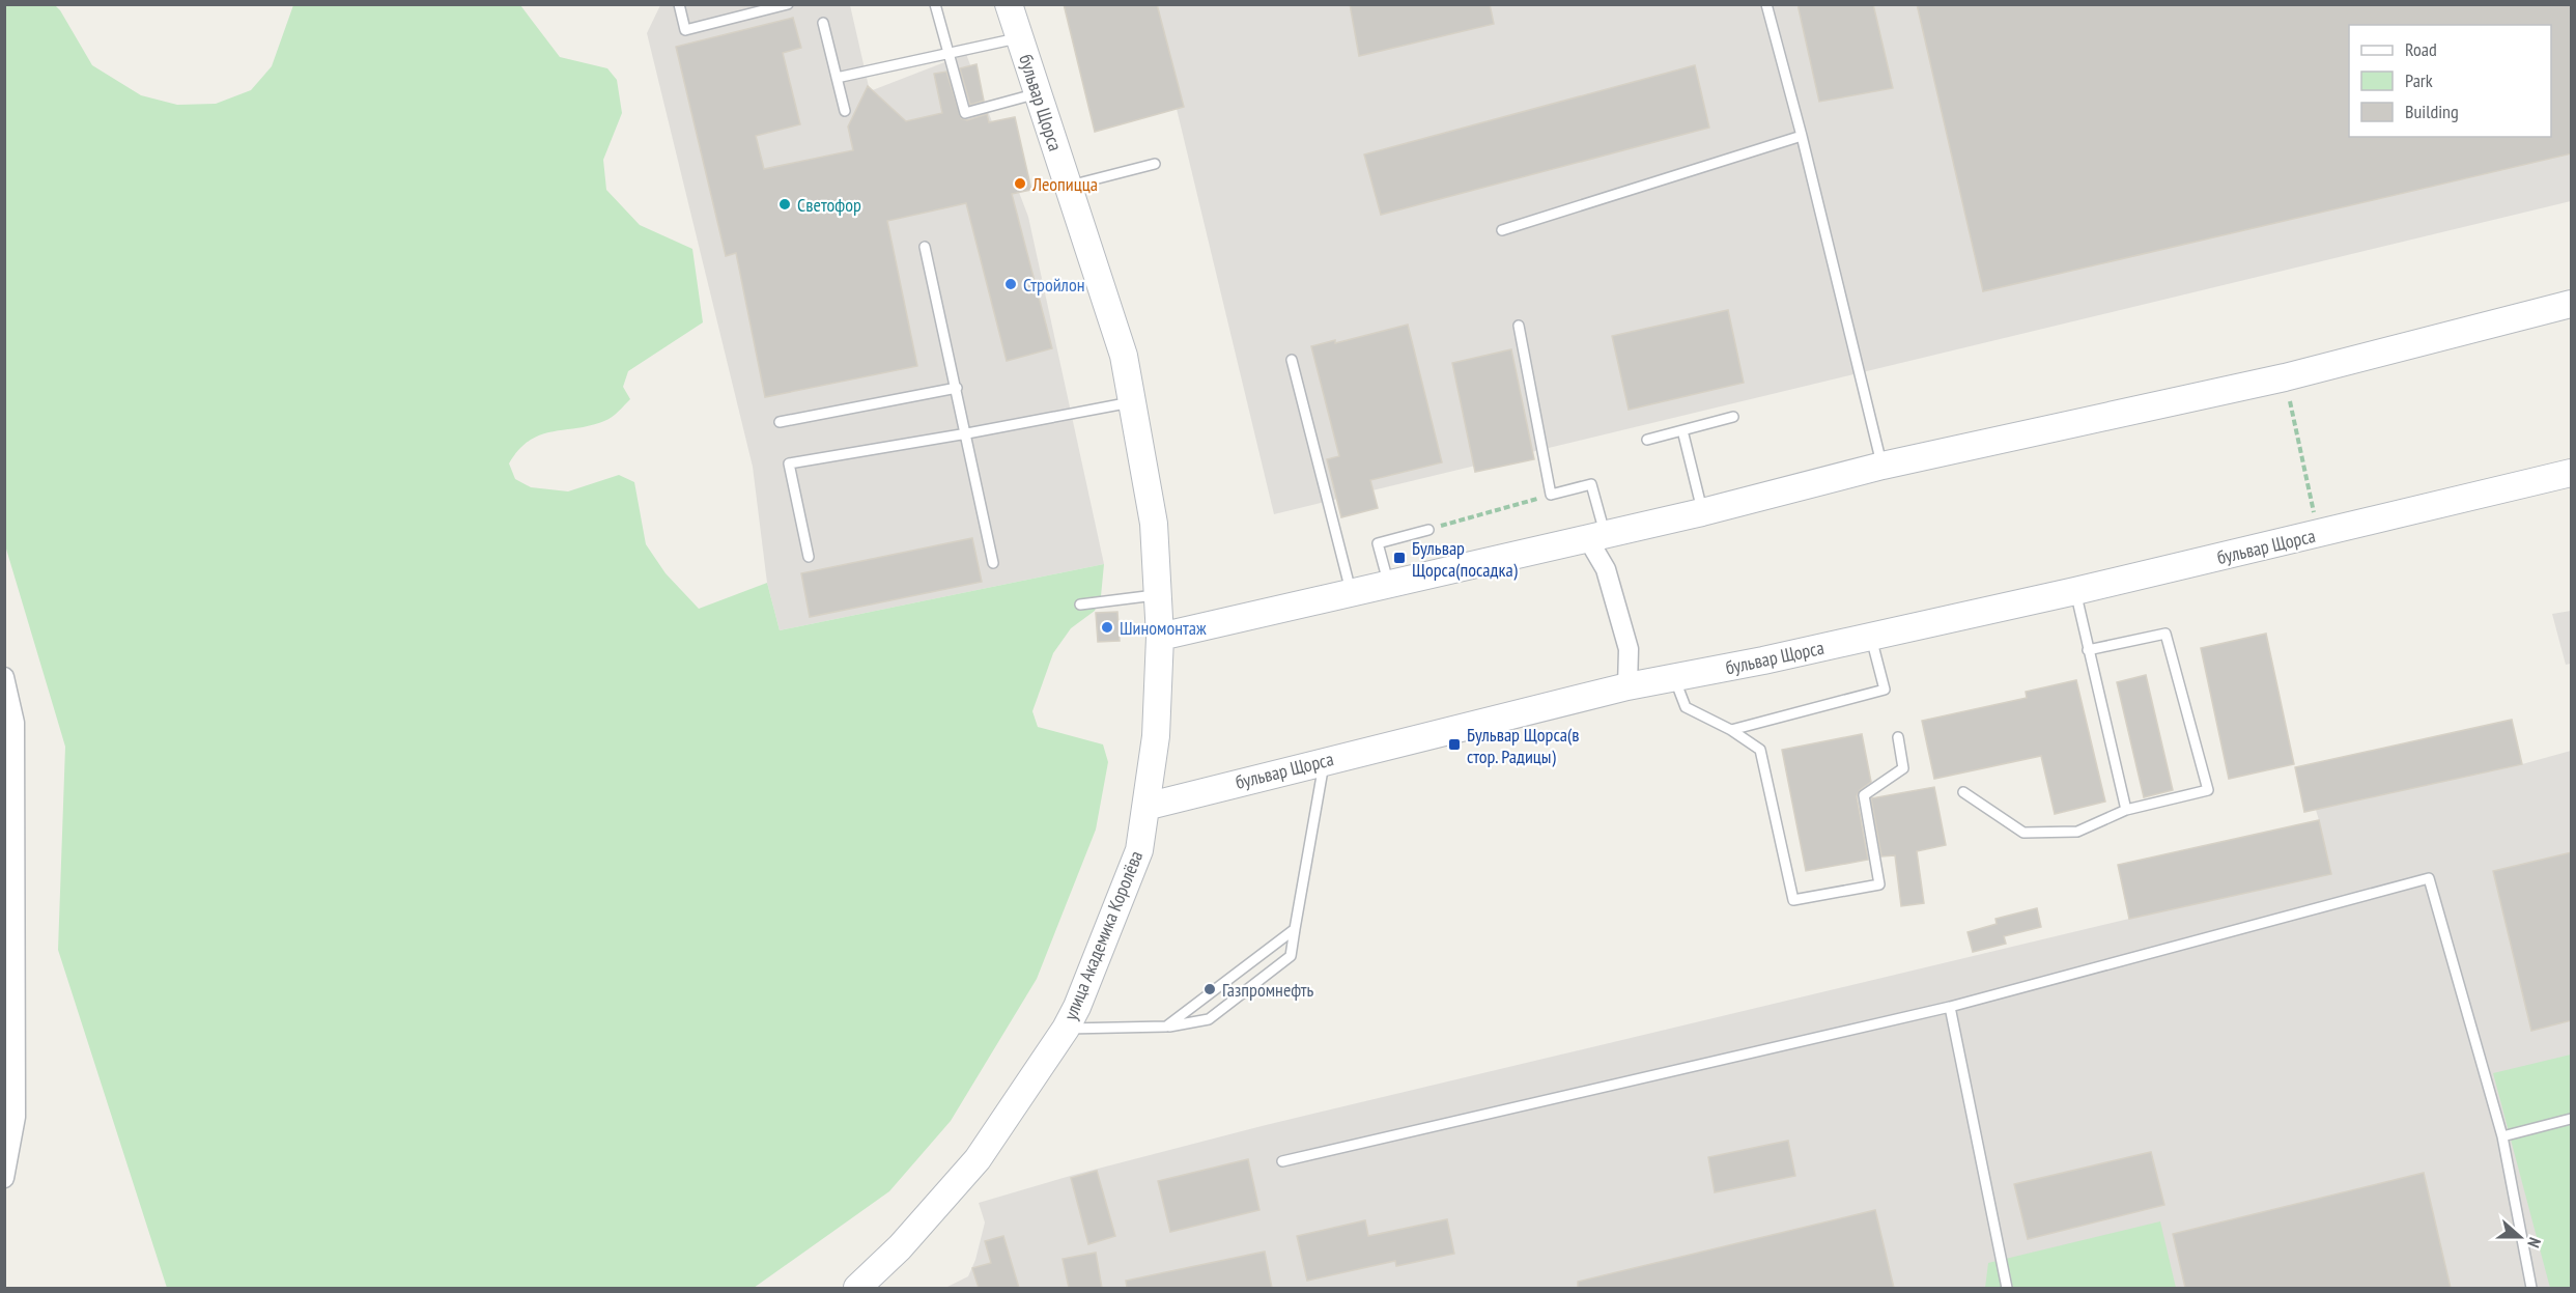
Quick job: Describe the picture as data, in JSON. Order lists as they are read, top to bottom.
{
  "streets": {
    "street": ["бульвар Щорса", "улица Академика Королёва"]
  },
  "crossings": [
    ["бульвар Щорса", "улица Академика Королёва"]
  ],
  "places": {
    "other": [
      "Леопицца",
      "Светофор",
      "Стройлон",
      "Шиномонтаж",
      "Газпромнефть"
    ],
    "transit": ["Бульвар Щорса(посадка)", "Бульвар Щорса(в стор. Радицы)"]
  },
  "legend": ["Road", "Park", "Building"],
  "north": "right"
}
